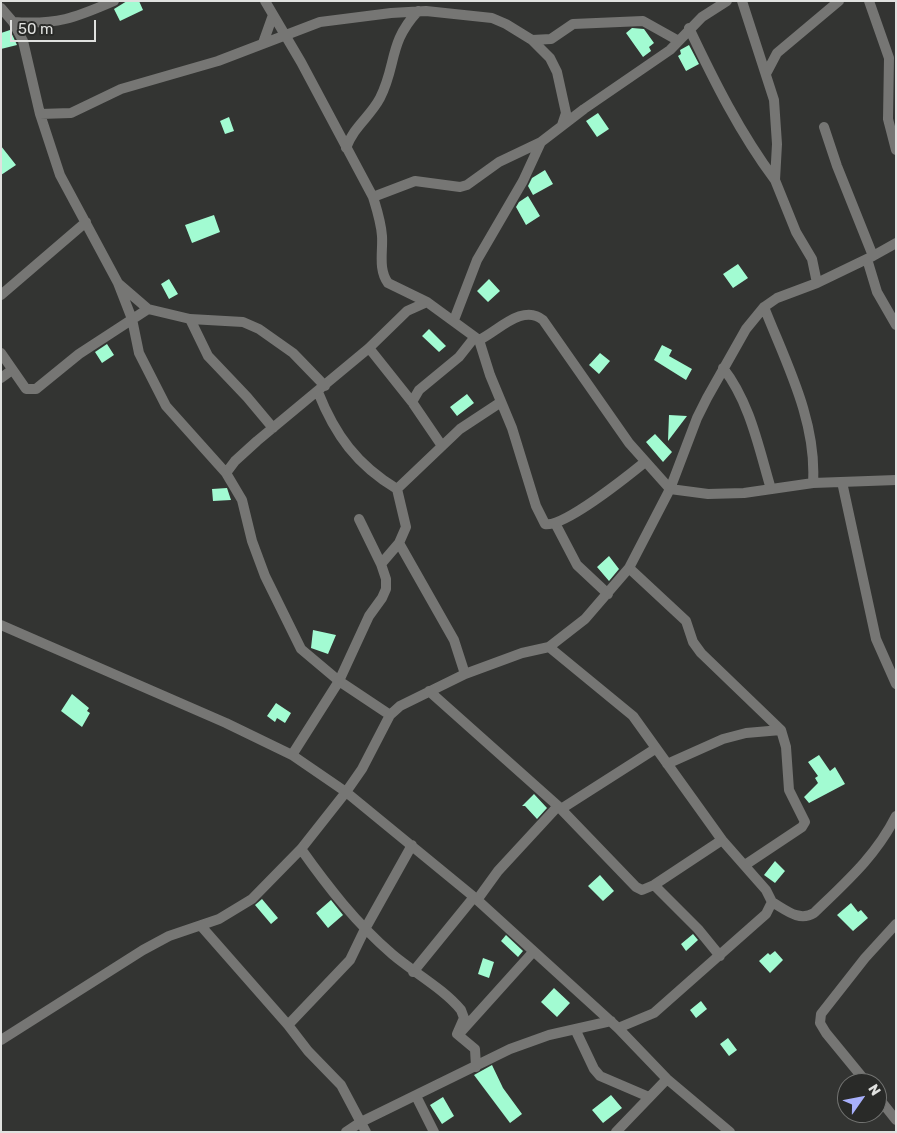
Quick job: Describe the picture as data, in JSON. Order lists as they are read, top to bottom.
{
  "scale_bar": "50 m",
  "north": "top right"
}
